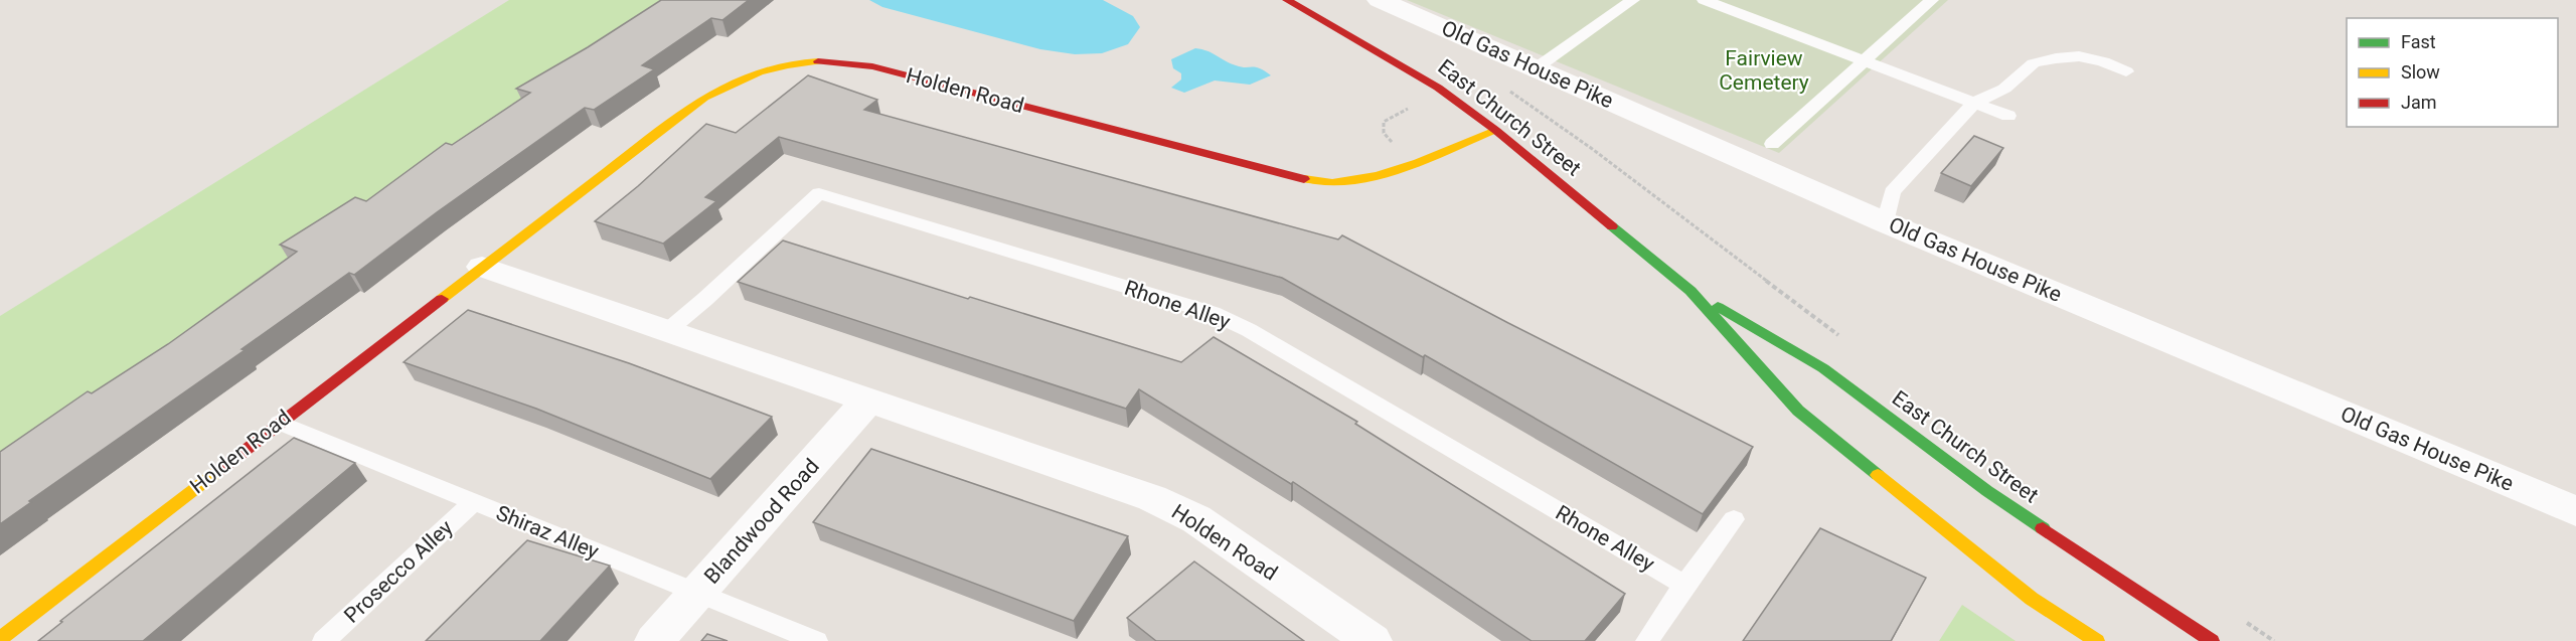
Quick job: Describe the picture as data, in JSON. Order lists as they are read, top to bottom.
{
  "streets": {
    "street": [
      "Old Gas House Pike",
      "Holden Road",
      "East Church Street",
      "Blandwood Road"
    ],
    "lane": ["Rhone Alley", "Shiraz Alley", "Prosecco Alley"]
  },
  "crossings": [
    ["Holden Road", "East Church Street"],
    ["Holden Road", "Rhone Alley"],
    ["Holden Road", "Blandwood Road"],
    ["Holden Road", "Shiraz Alley"],
    ["Blandwood Road", "Shiraz Alley"],
    ["Shiraz Alley", "Prosecco Alley"]
  ],
  "parks": ["Fairview Cemetery"],
  "legend": ["Fast", "Slow", "Jam"]
}
